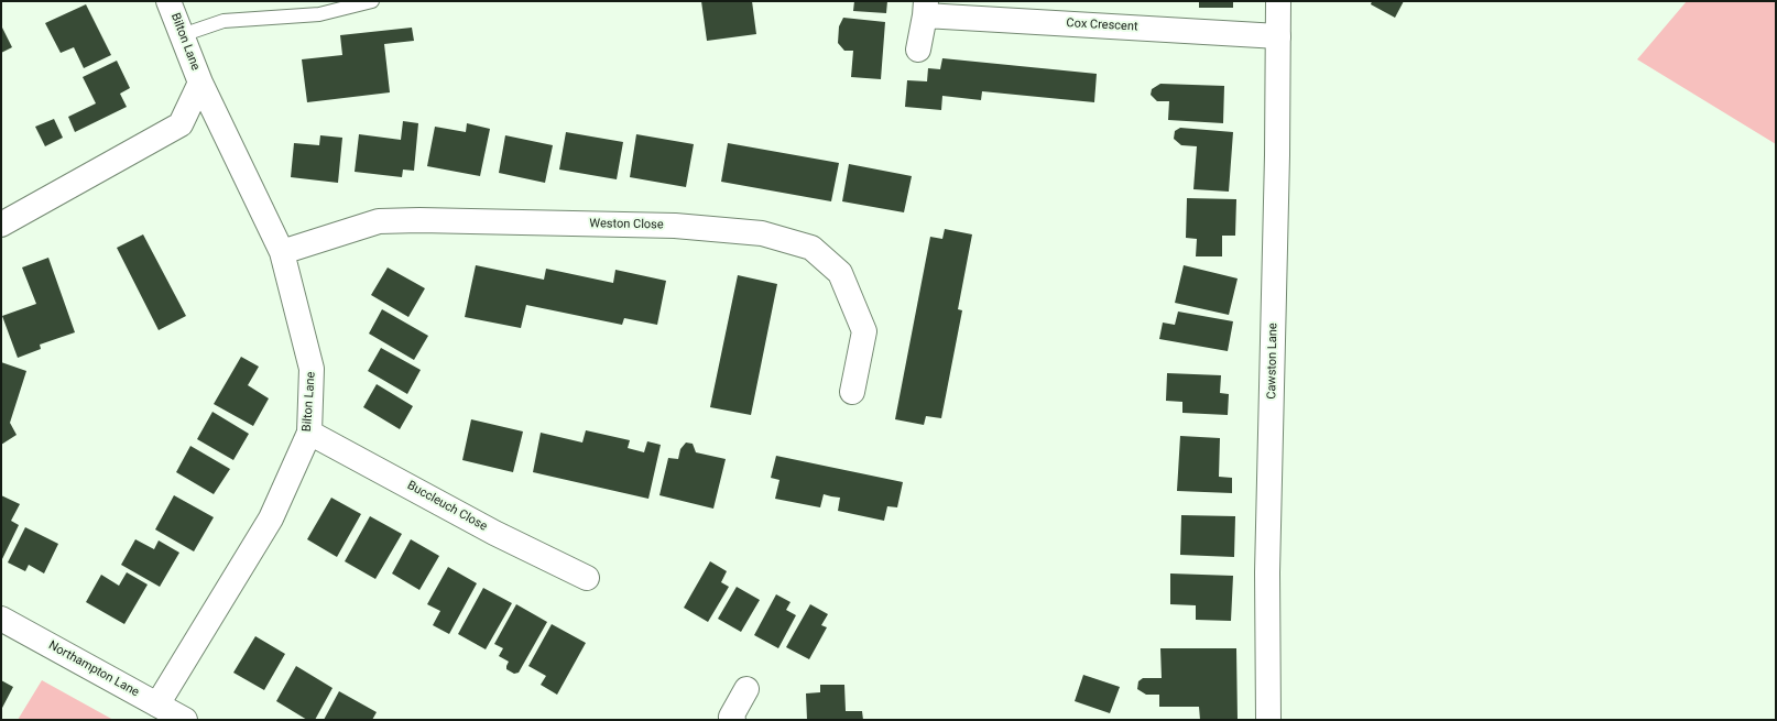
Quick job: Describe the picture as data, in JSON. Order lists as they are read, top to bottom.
{
  "streets": {
    "street": [
      "Cox Crescent",
      "Bilton Lane",
      "Weston Close",
      "Cawston Lane",
      "Buccleuch Close",
      "Northampton Lane"
    ]
  },
  "crossings": [
    ["Cox Crescent", "Cawston Lane"],
    ["Bilton Lane", "Weston Close"],
    ["Bilton Lane", "Buccleuch Close"],
    ["Bilton Lane", "Northampton Lane"]
  ]
}
